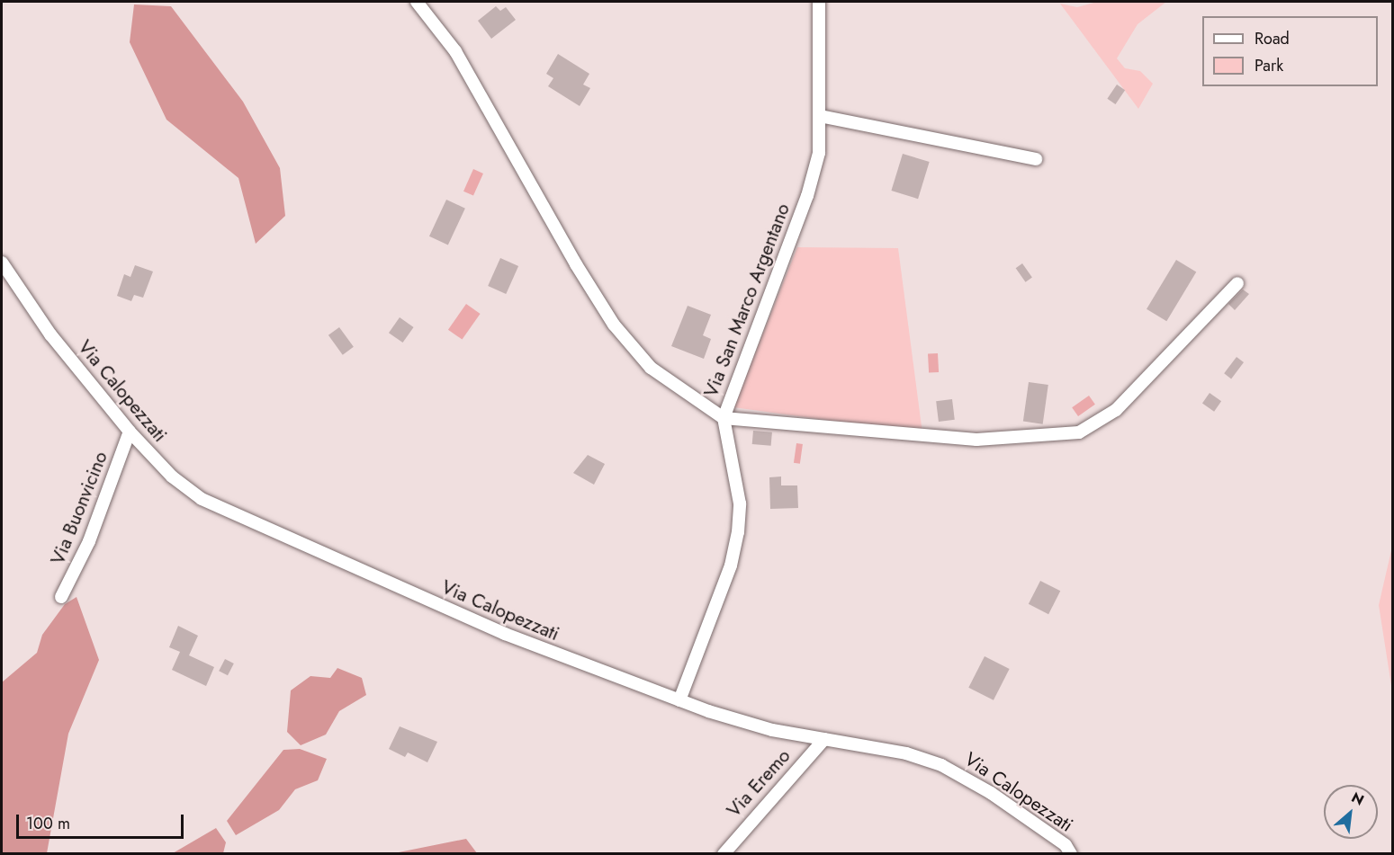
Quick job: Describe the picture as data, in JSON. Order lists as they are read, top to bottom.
{
  "streets": {
    "street": [
      "Via San Marco Argentano",
      "Via Calopezzati",
      "Via Buonvicino",
      "Via Eremo"
    ]
  },
  "crossings": [
    ["Via San Marco Argentano", "Via Calopezzati"],
    ["Via Calopezzati", "Via Buonvicino"],
    ["Via Calopezzati", "Via Eremo"]
  ],
  "legend": ["Road", "Park"],
  "scale_bar": "100 m",
  "north": "top right"
}
